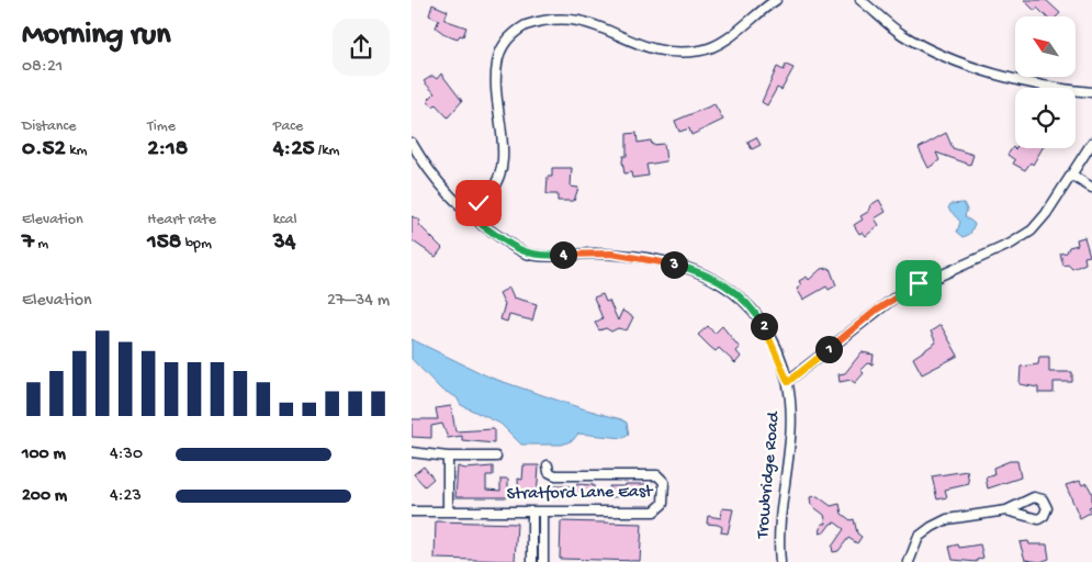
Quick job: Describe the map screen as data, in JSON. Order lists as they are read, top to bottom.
{
  "streets": {
    "street": ["Trowbridge Road", "Stratford Lane East"]
  },
  "north": "top left",
  "page": {
    "heading": ["Morning run", "08:21"],
    "stats": [
      ["Distance", "0.52 km"],
      ["Time", "2:18"],
      ["Pace", "4:25 /km"],
      ["Elevation", "7 m"],
      ["Heart rate", "158 bpm"],
      ["kcal", "34"]
    ],
    "pins": [
      "4",
      "3",
      "2",
      "1"
    ],
    "chart": ["Elevation", "27–34 m"],
    "list": [
      {
        "name": "100 m",
        "note": "4:30"
      },
      {
        "name": "200 m",
        "note": "4:23"
      }
    ]
  }
}
